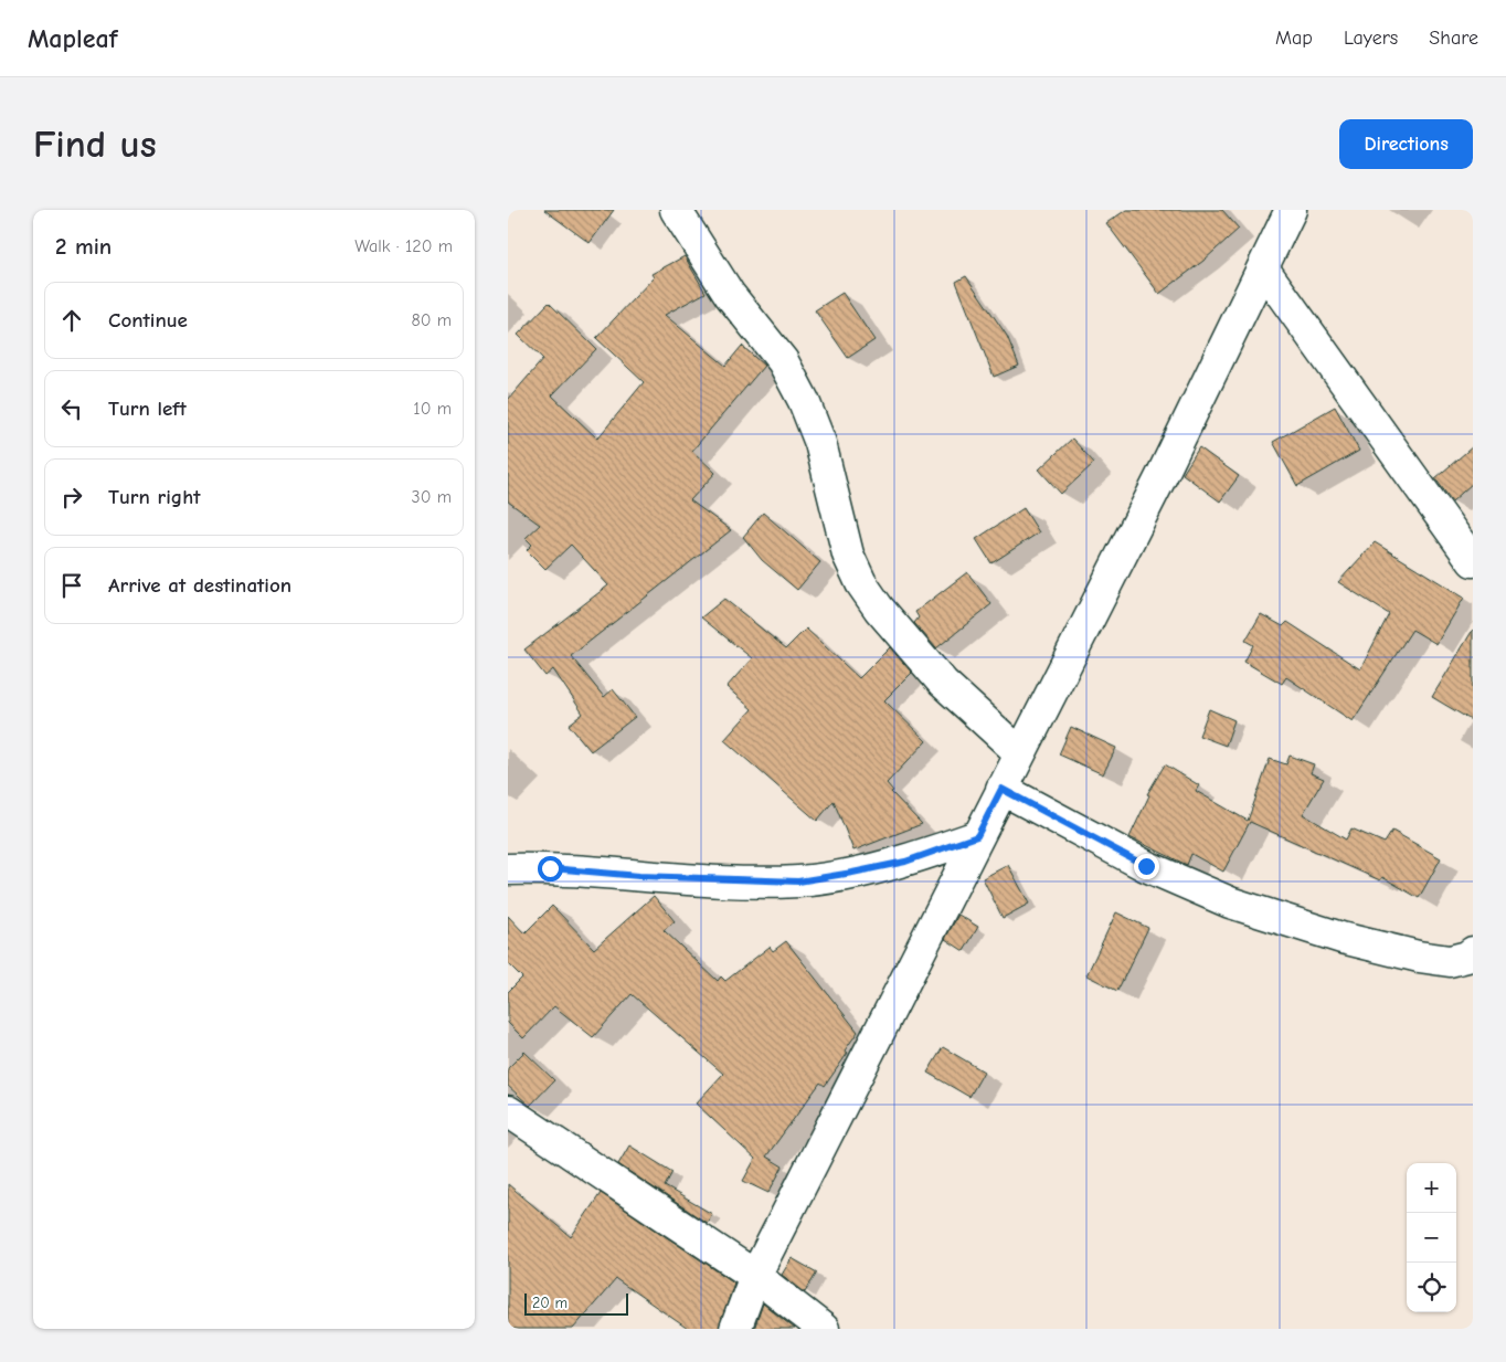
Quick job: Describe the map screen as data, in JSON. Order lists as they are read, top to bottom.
{
  "scale_bar": "20 m",
  "page": {
    "header": "Mapleaf",
    "nav": ["Map", "Layers", "Share"],
    "buttons": "Directions",
    "title": "Find us",
    "heading": ["2 min", "Walk · 120 m"],
    "list": [
      ["Continue", "80 m"],
      ["Turn left", "10 m"],
      ["Turn right", "30 m"],
      "Arrive at destination"
    ],
    "map_buttons": ["+", "−"],
    "scale": "20 m"
  }
}
